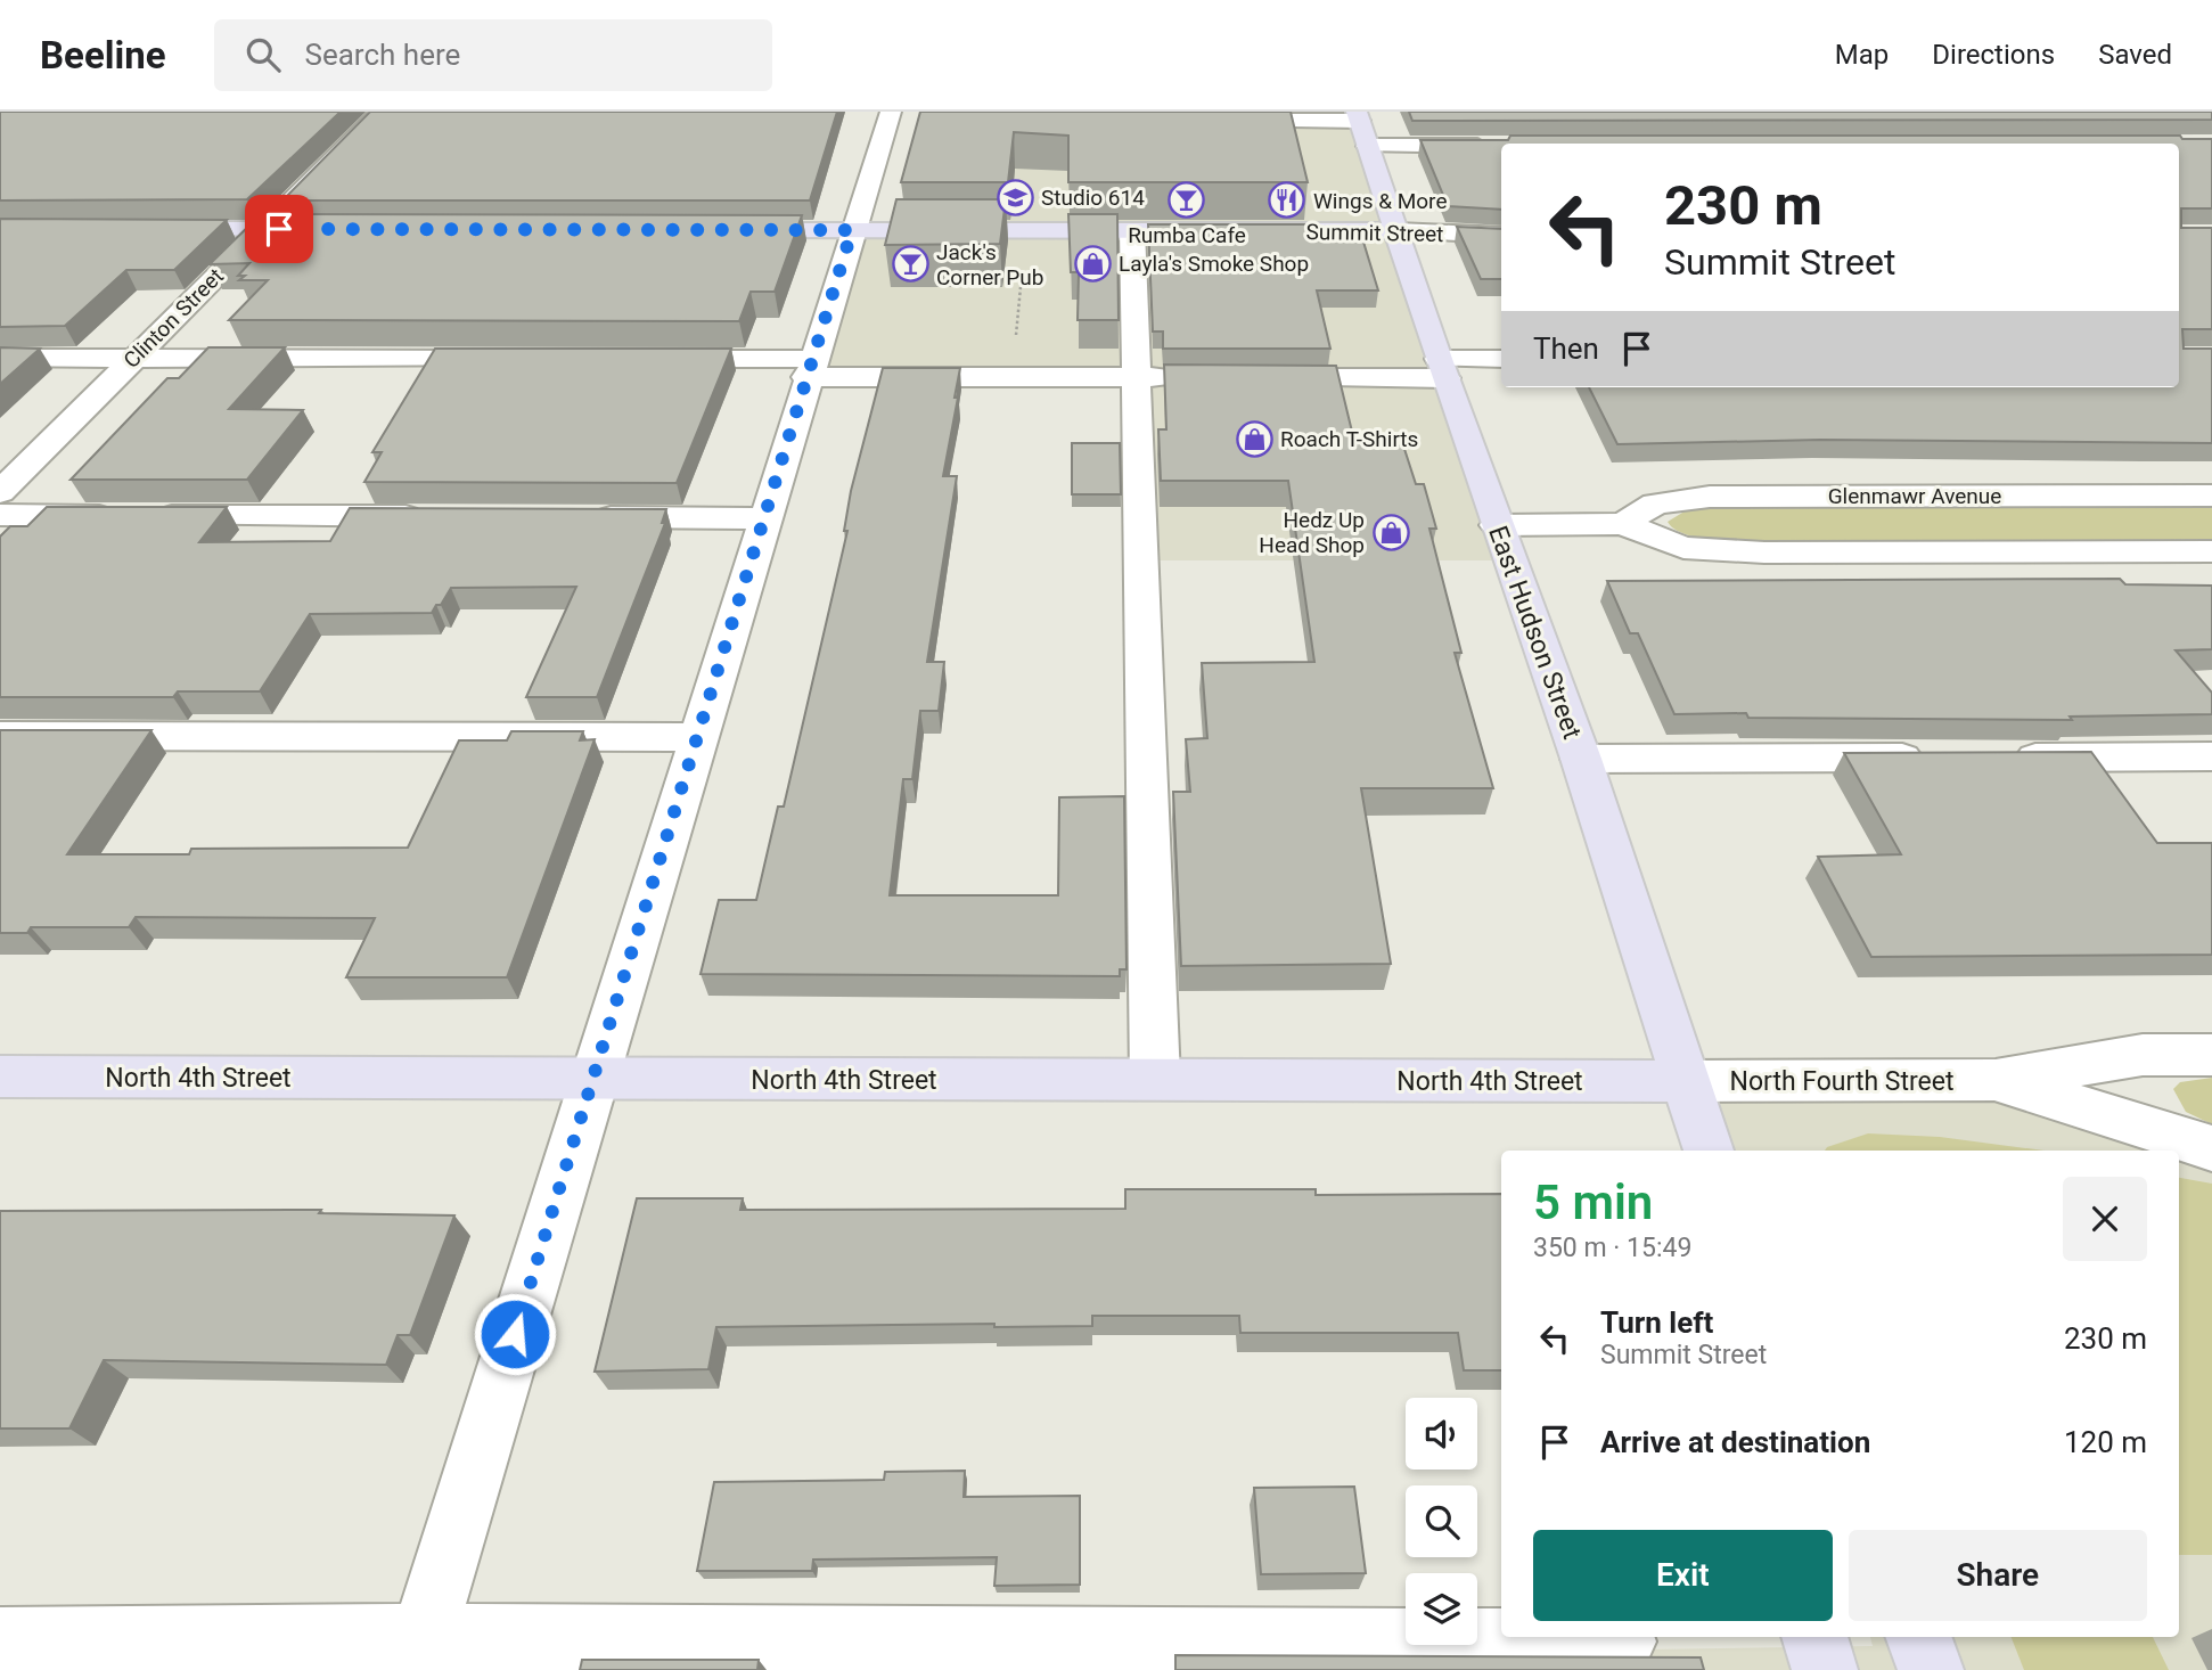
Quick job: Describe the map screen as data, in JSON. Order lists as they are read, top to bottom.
{
  "streets": {
    "main road": ["Summit Street", "East Hudson Street", "North 4th Street"],
    "street": ["Clinton Street", "Glenmawr Avenue", "North Fourth Street"]
  },
  "crossings": [
    ["Summit Street", "East Hudson Street"],
    ["East Hudson Street", "North 4th Street"],
    ["East Hudson Street", "North Fourth Street"],
    ["North 4th Street", "North Fourth Street"]
  ],
  "places": {
    "school or university": ["Studio 614"],
    "bar": ["Rumba Cafe", "Jack's Corner Pub"],
    "restaurant": ["Wings & More"],
    "shop": ["Layla's Smoke Shop", "Roach T-Shirts", "Hedz Up Head Shop"]
  },
  "page": {
    "header": "Beeline",
    "search": "Search here",
    "nav": ["Map", "Directions", "Saved"],
    "turn": ["230 m", "Summit Street"],
    "then": "Then",
    "heading": ["5 min", "350 m · 15:49"],
    "list": [
      {
        "name": "Turn left",
        "note": "Summit Street",
        "value": "230 m"
      },
      {
        "name": "Arrive at destination",
        "value": "120 m"
      }
    ],
    "buttons": ["Exit", "Share"]
  }
}
